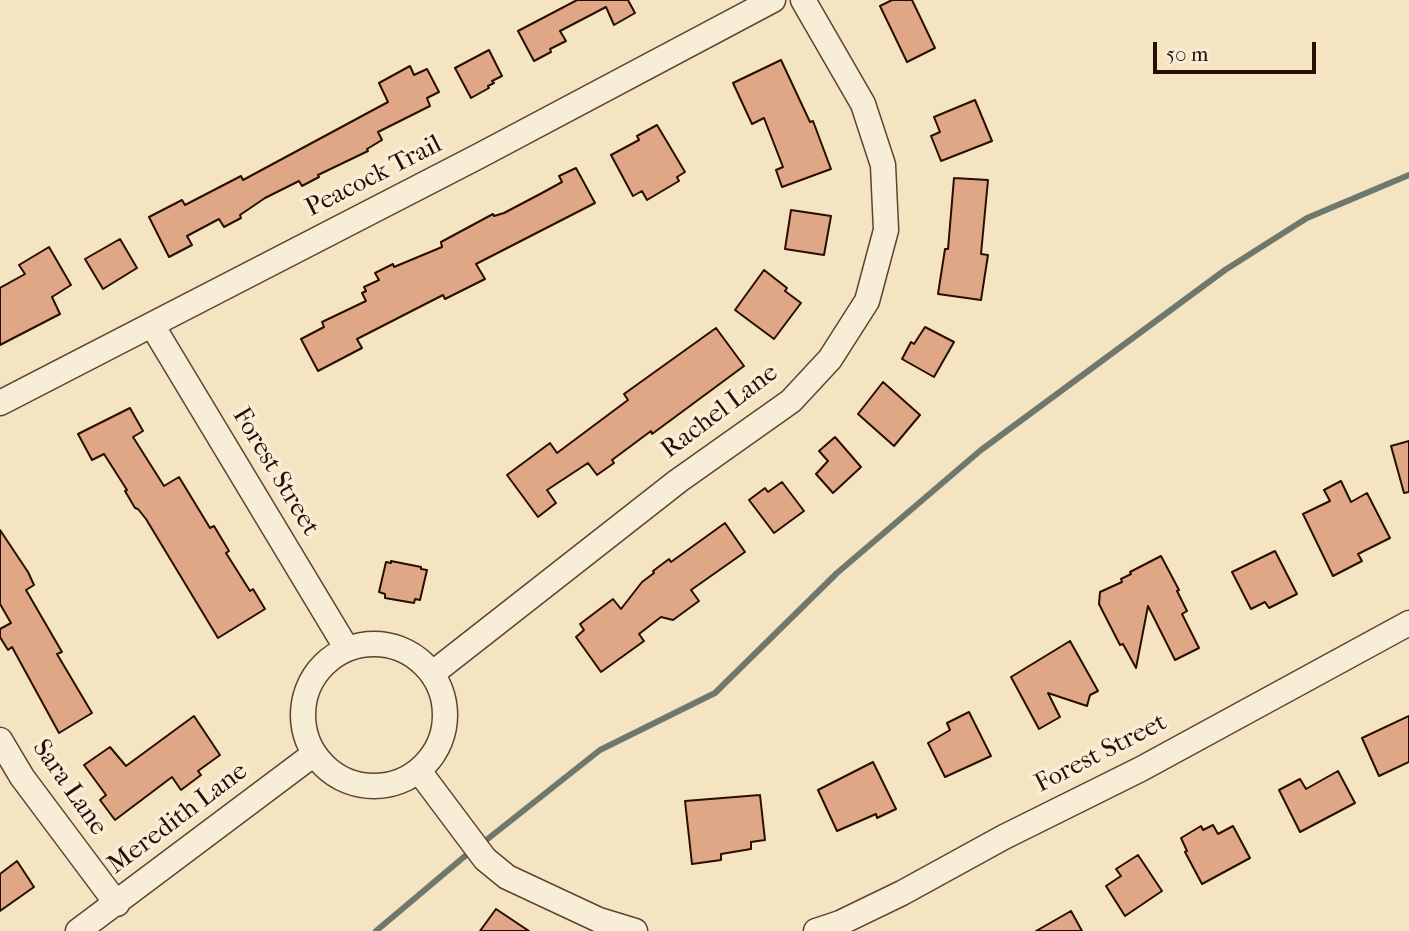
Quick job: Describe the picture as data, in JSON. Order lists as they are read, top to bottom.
{
  "streets": {
    "street": [
      "Peacock Trail",
      "Rachel Lane",
      "Forest Street",
      "Sara Lane",
      "Meredith Lane"
    ]
  },
  "crossings": [
    ["Peacock Trail", "Forest Street"],
    ["Rachel Lane", "Forest Street"],
    ["Rachel Lane", "Meredith Lane"],
    ["Forest Street", "Meredith Lane"],
    ["Sara Lane", "Meredith Lane"]
  ],
  "scale_bar": "50 m"
}
